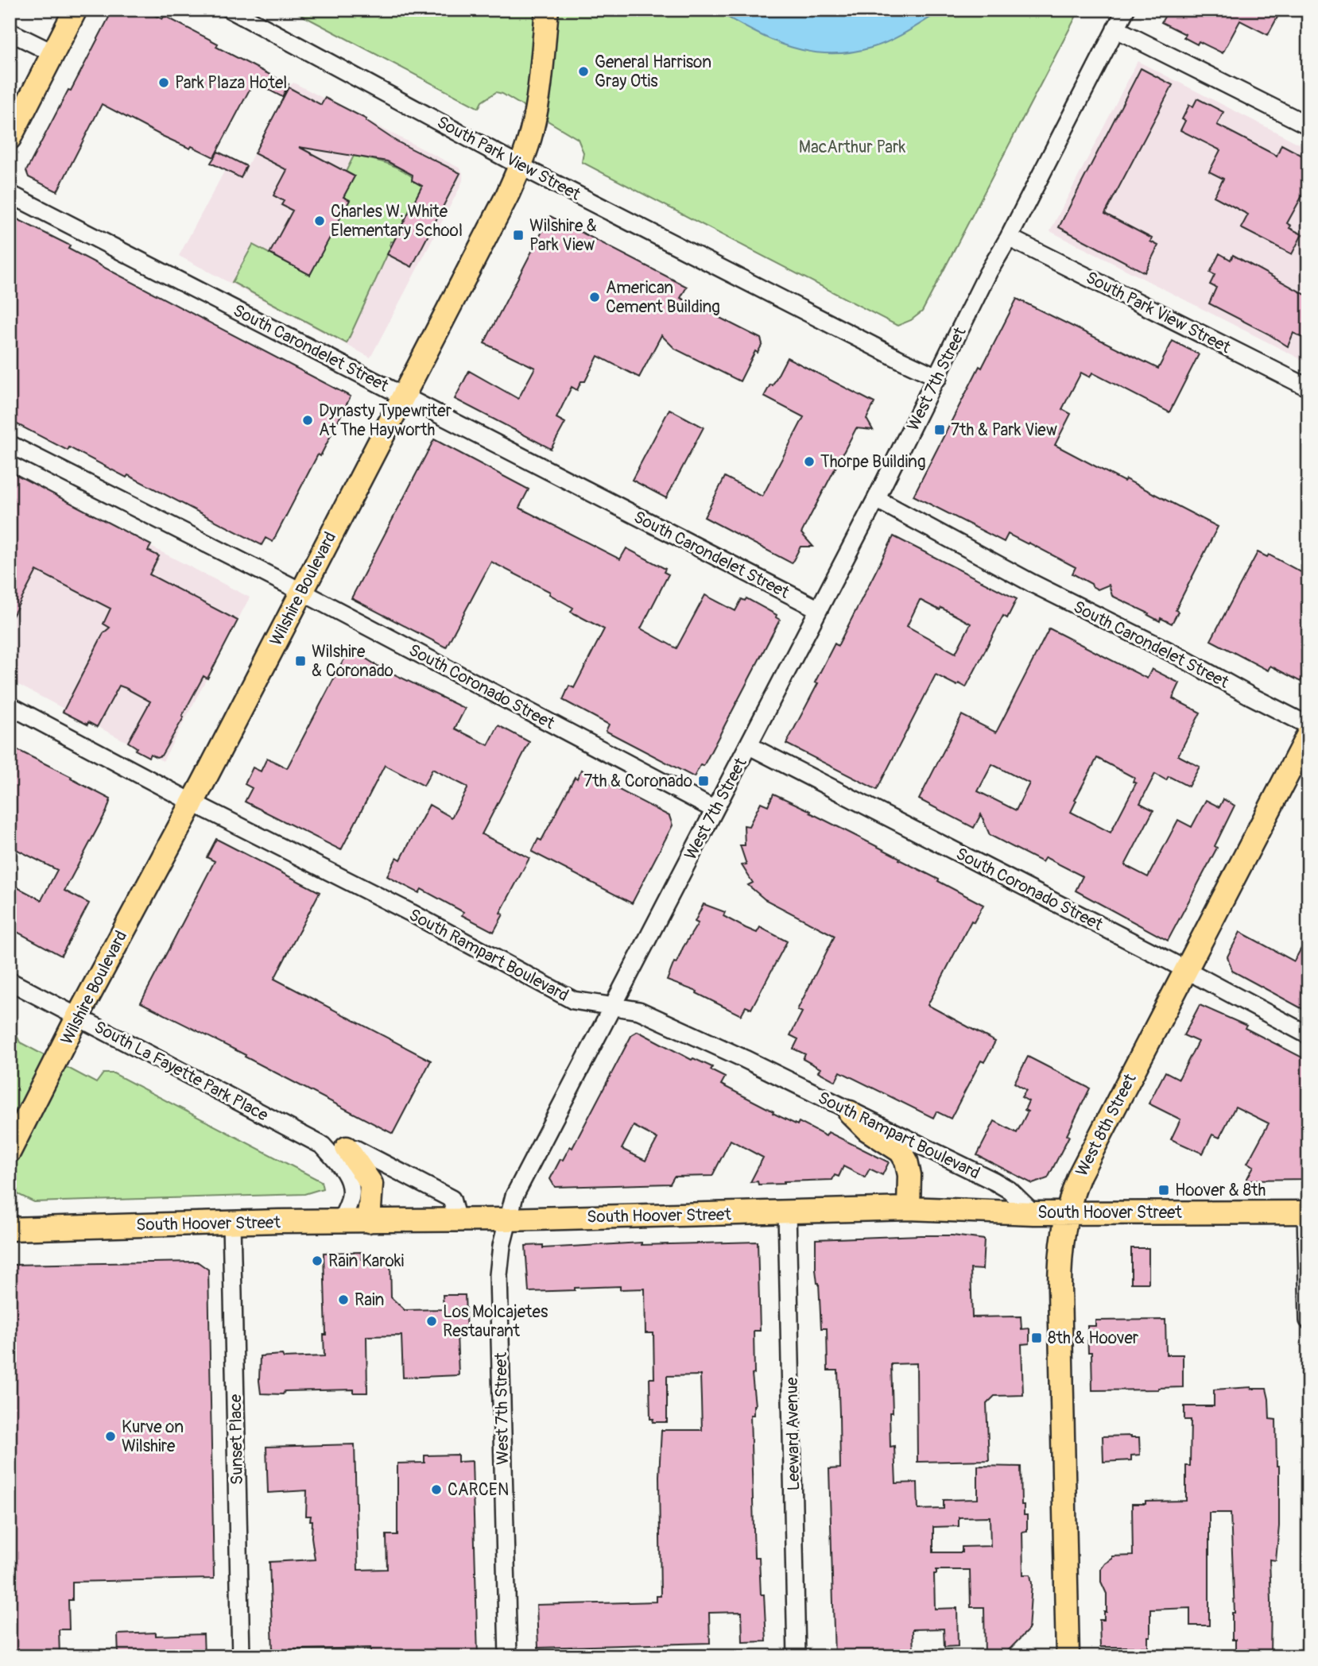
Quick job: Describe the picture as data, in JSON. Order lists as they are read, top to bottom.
{
  "streets": {
    "main road": ["Wilshire Boulevard", "West 8th Street", "South Hoover Street"],
    "street": [
      "South Park View Street",
      "South Carondelet Street",
      "West 7th Street",
      "South Coronado Street",
      "South Rampart Boulevard",
      "South La Fayette Park Place",
      "Leeward Avenue",
      "Sunset Place"
    ]
  },
  "crossings": [
    ["South Park View Street", "West 7th Street"],
    ["South Park View Street", "Wilshire Boulevard"],
    ["South Carondelet Street", "West 7th Street"],
    ["South Carondelet Street", "Wilshire Boulevard"],
    ["West 7th Street", "South Coronado Street"],
    ["West 7th Street", "South Rampart Boulevard"],
    ["West 7th Street", "South Hoover Street"],
    ["Wilshire Boulevard", "South Coronado Street"],
    ["Wilshire Boulevard", "South Rampart Boulevard"],
    ["Wilshire Boulevard", "South La Fayette Park Place"],
    ["South Coronado Street", "West 8th Street"],
    ["South Rampart Boulevard", "South Hoover Street"],
    ["South La Fayette Park Place", "South Hoover Street"],
    ["West 8th Street", "South Hoover Street"],
    ["South Hoover Street", "Leeward Avenue"],
    ["South Hoover Street", "Sunset Place"]
  ],
  "parks": ["MacArthur Park"],
  "places": {
    "other": [
      "General Harrison Gray Otis",
      "Park Plaza Hotel",
      "Charles W. White Elementary School",
      "American Cement Building",
      "Dynasty Typewriter At The Hayworth",
      "Thorpe Building",
      "Rain Karoki",
      "Rain",
      "Los Molcajetes Restaurant",
      "Kurve on Wilshire",
      "CARCEN"
    ],
    "transit": [
      "Wilshire & Park View",
      "7th & Park View",
      "Wilshire & Coronado",
      "7th & Coronado",
      "Hoover & 8th",
      "8th & Hoover"
    ]
  }
}
